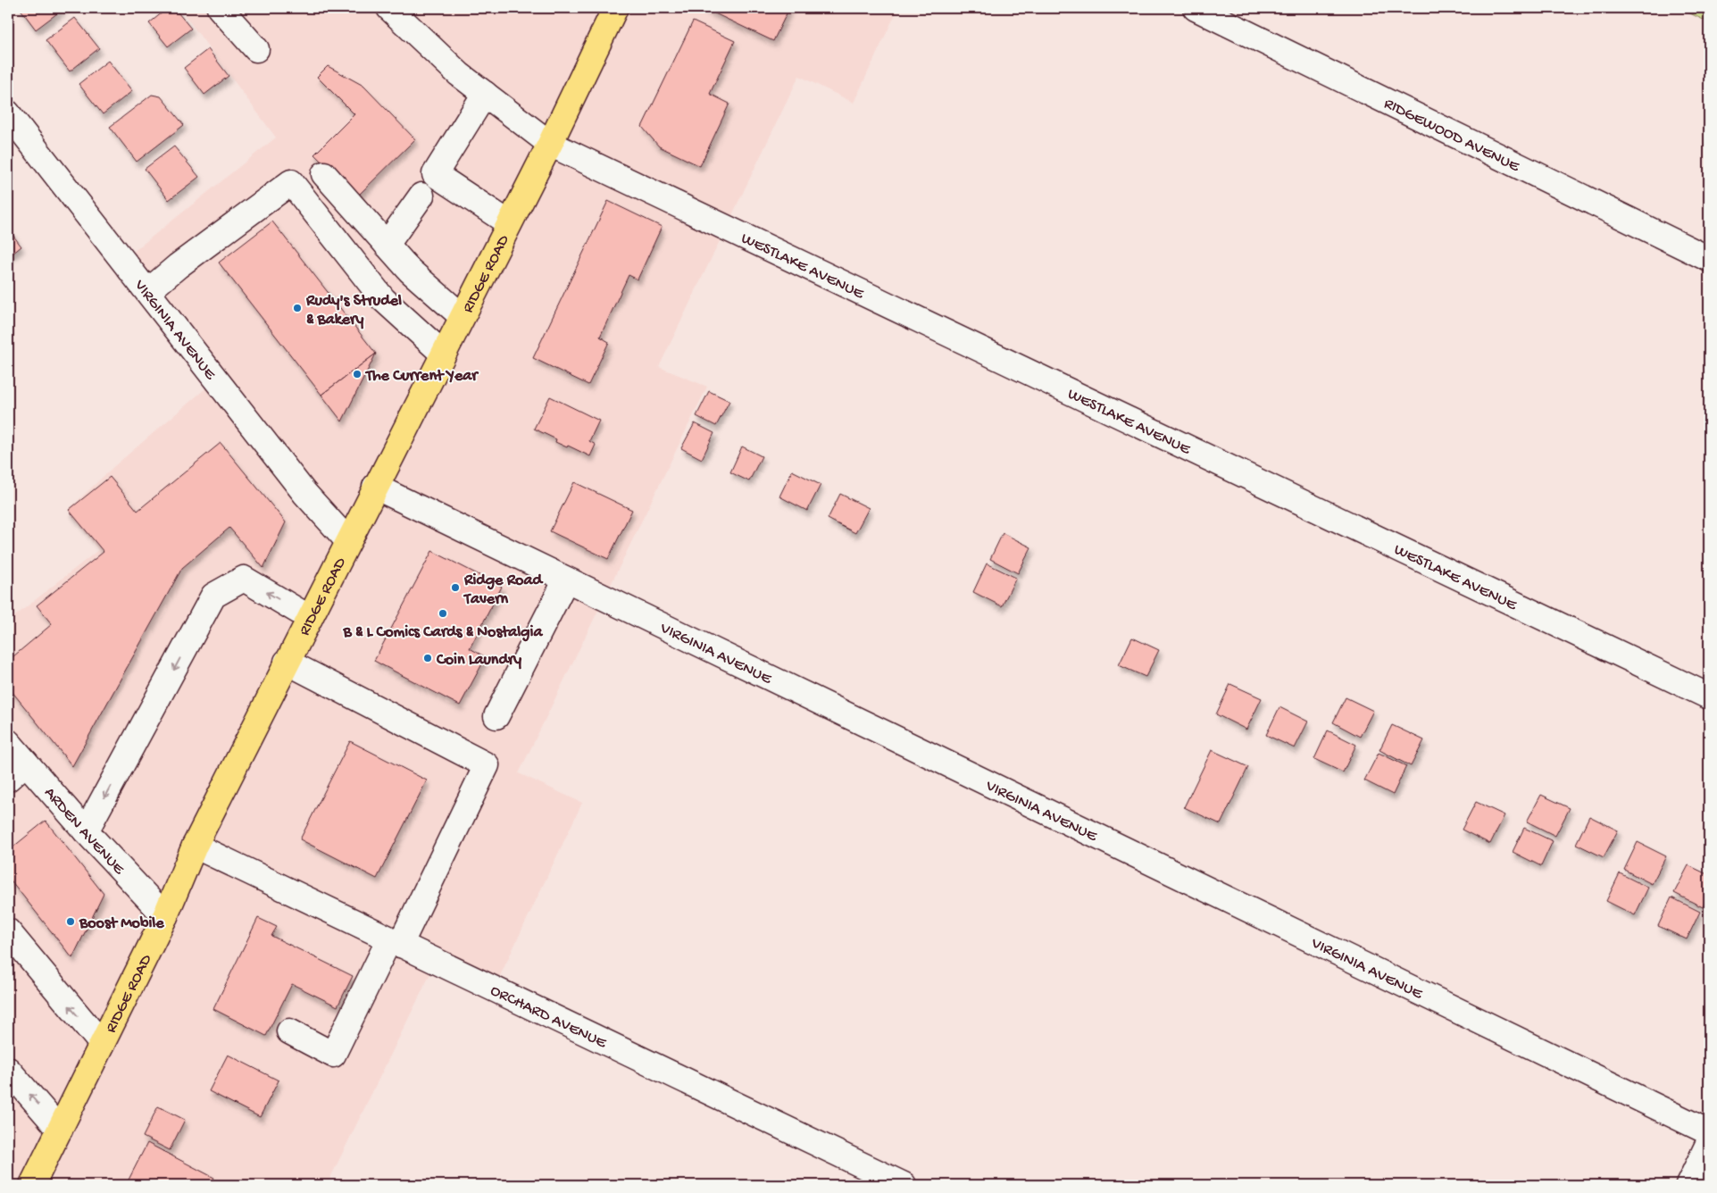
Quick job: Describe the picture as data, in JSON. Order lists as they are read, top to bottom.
{
  "streets": {
    "main road": ["RIDGE ROAD"],
    "street": [
      "RIDGEWOOD AVENUE",
      "WESTLAKE AVENUE",
      "VIRGINIA AVENUE",
      "ARDEN AVENUE",
      "ORCHARD AVENUE"
    ]
  },
  "crossings": [
    ["WESTLAKE AVENUE", "RIDGE ROAD"],
    ["RIDGE ROAD", "VIRGINIA AVENUE"],
    ["RIDGE ROAD", "ARDEN AVENUE"],
    ["RIDGE ROAD", "ORCHARD AVENUE"]
  ],
  "places": [
    "Rudy's Strudel & Bakery",
    "The Current Year",
    "Ridge Road Tavern",
    "B & L Comics Cards & Nostalgia",
    "Coin Laundry",
    "Boost Mobile"
  ]
}
